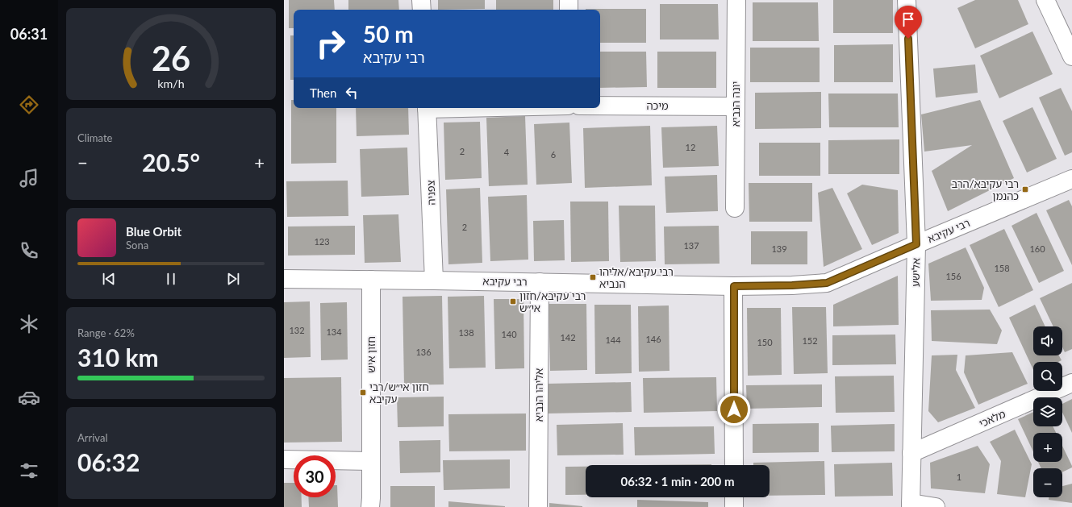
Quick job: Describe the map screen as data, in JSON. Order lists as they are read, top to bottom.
{
  "streets": {
    "street": [
      "יונה הנביא",
      "מיכה",
      "צפניה",
      "רבי עקיבא",
      "אלישע",
      "חזון איש",
      "אליהו הנביא",
      "מלאכי"
    ]
  },
  "crossings": [
    ["יונה הנביא", "מיכה"],
    ["צפניה", "רבי עקיבא"],
    ["רבי עקיבא", "אלישע"],
    ["רבי עקיבא", "חזון איש"],
    ["רבי עקיבא", "אליהו הנביא"],
    ["אלישע", "מלאכי"]
  ],
  "places": {
    "transit": [
      "רבי עקיבא/הרב כהנמן",
      "רבי עקיבא/אליהו הנביא",
      "רבי עקיבא/חזון אי״ש",
      "חזון אי״ש/רבי עקיבא"
    ]
  },
  "house_numbers": [
    "12",
    "2",
    "4",
    "6",
    "2",
    "123",
    "137",
    "139",
    "160",
    "158",
    "156",
    "132",
    "134",
    "138",
    "140",
    "142",
    "146",
    "144",
    "152",
    "150",
    "136",
    "1"
  ],
  "page": {
    "tabs": "06:31",
    "turn": ["50 m", "רבי עקיבא"],
    "then": "Then",
    "tile": [
      "Climate",
      ["Range · 62%", "310 km"],
      ["Arrival", "06:32"]
    ],
    "heat": ["−", "20.5°", "+"],
    "song": ["Blue Orbit", "Sona"],
    "map_buttons": ["+", "−"],
    "limit": "30",
    "trip": "06:32 · 1 min · 200 m",
    "gauge": ["26", "km/h"]
  }
}
